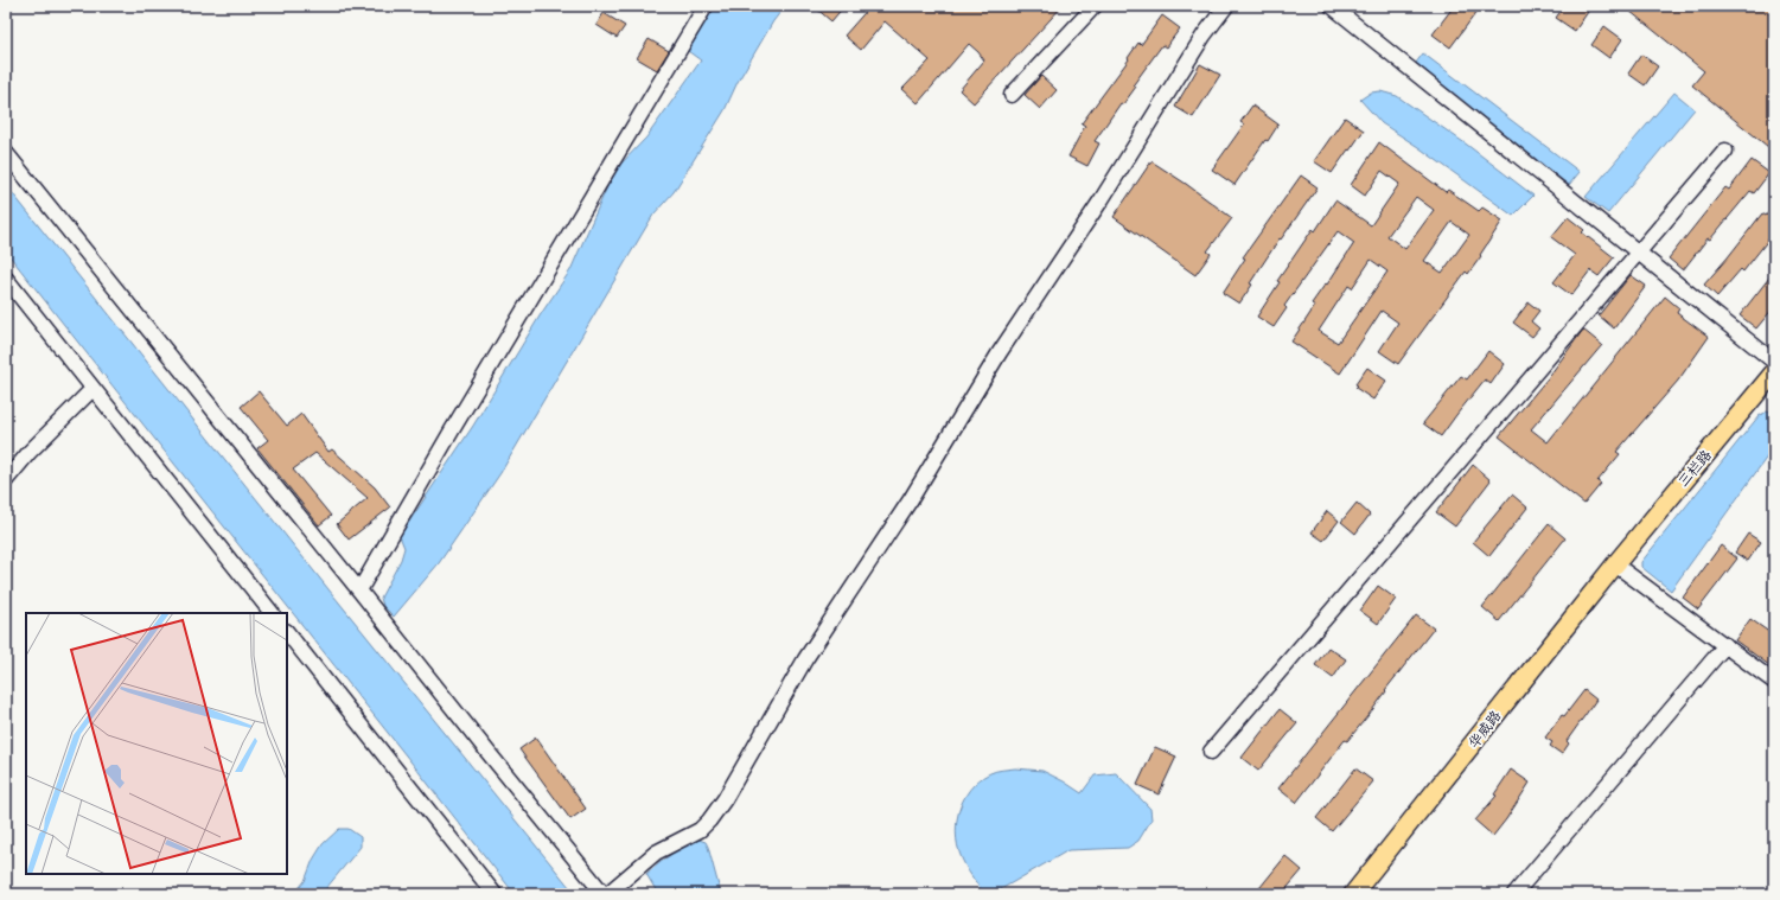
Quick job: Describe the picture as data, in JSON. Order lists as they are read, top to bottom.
{
  "streets": {
    "main road": ["三栏路", "华威路"]
  },
  "crossings": [
    ["三栏路", "华威路"]
  ]
}
